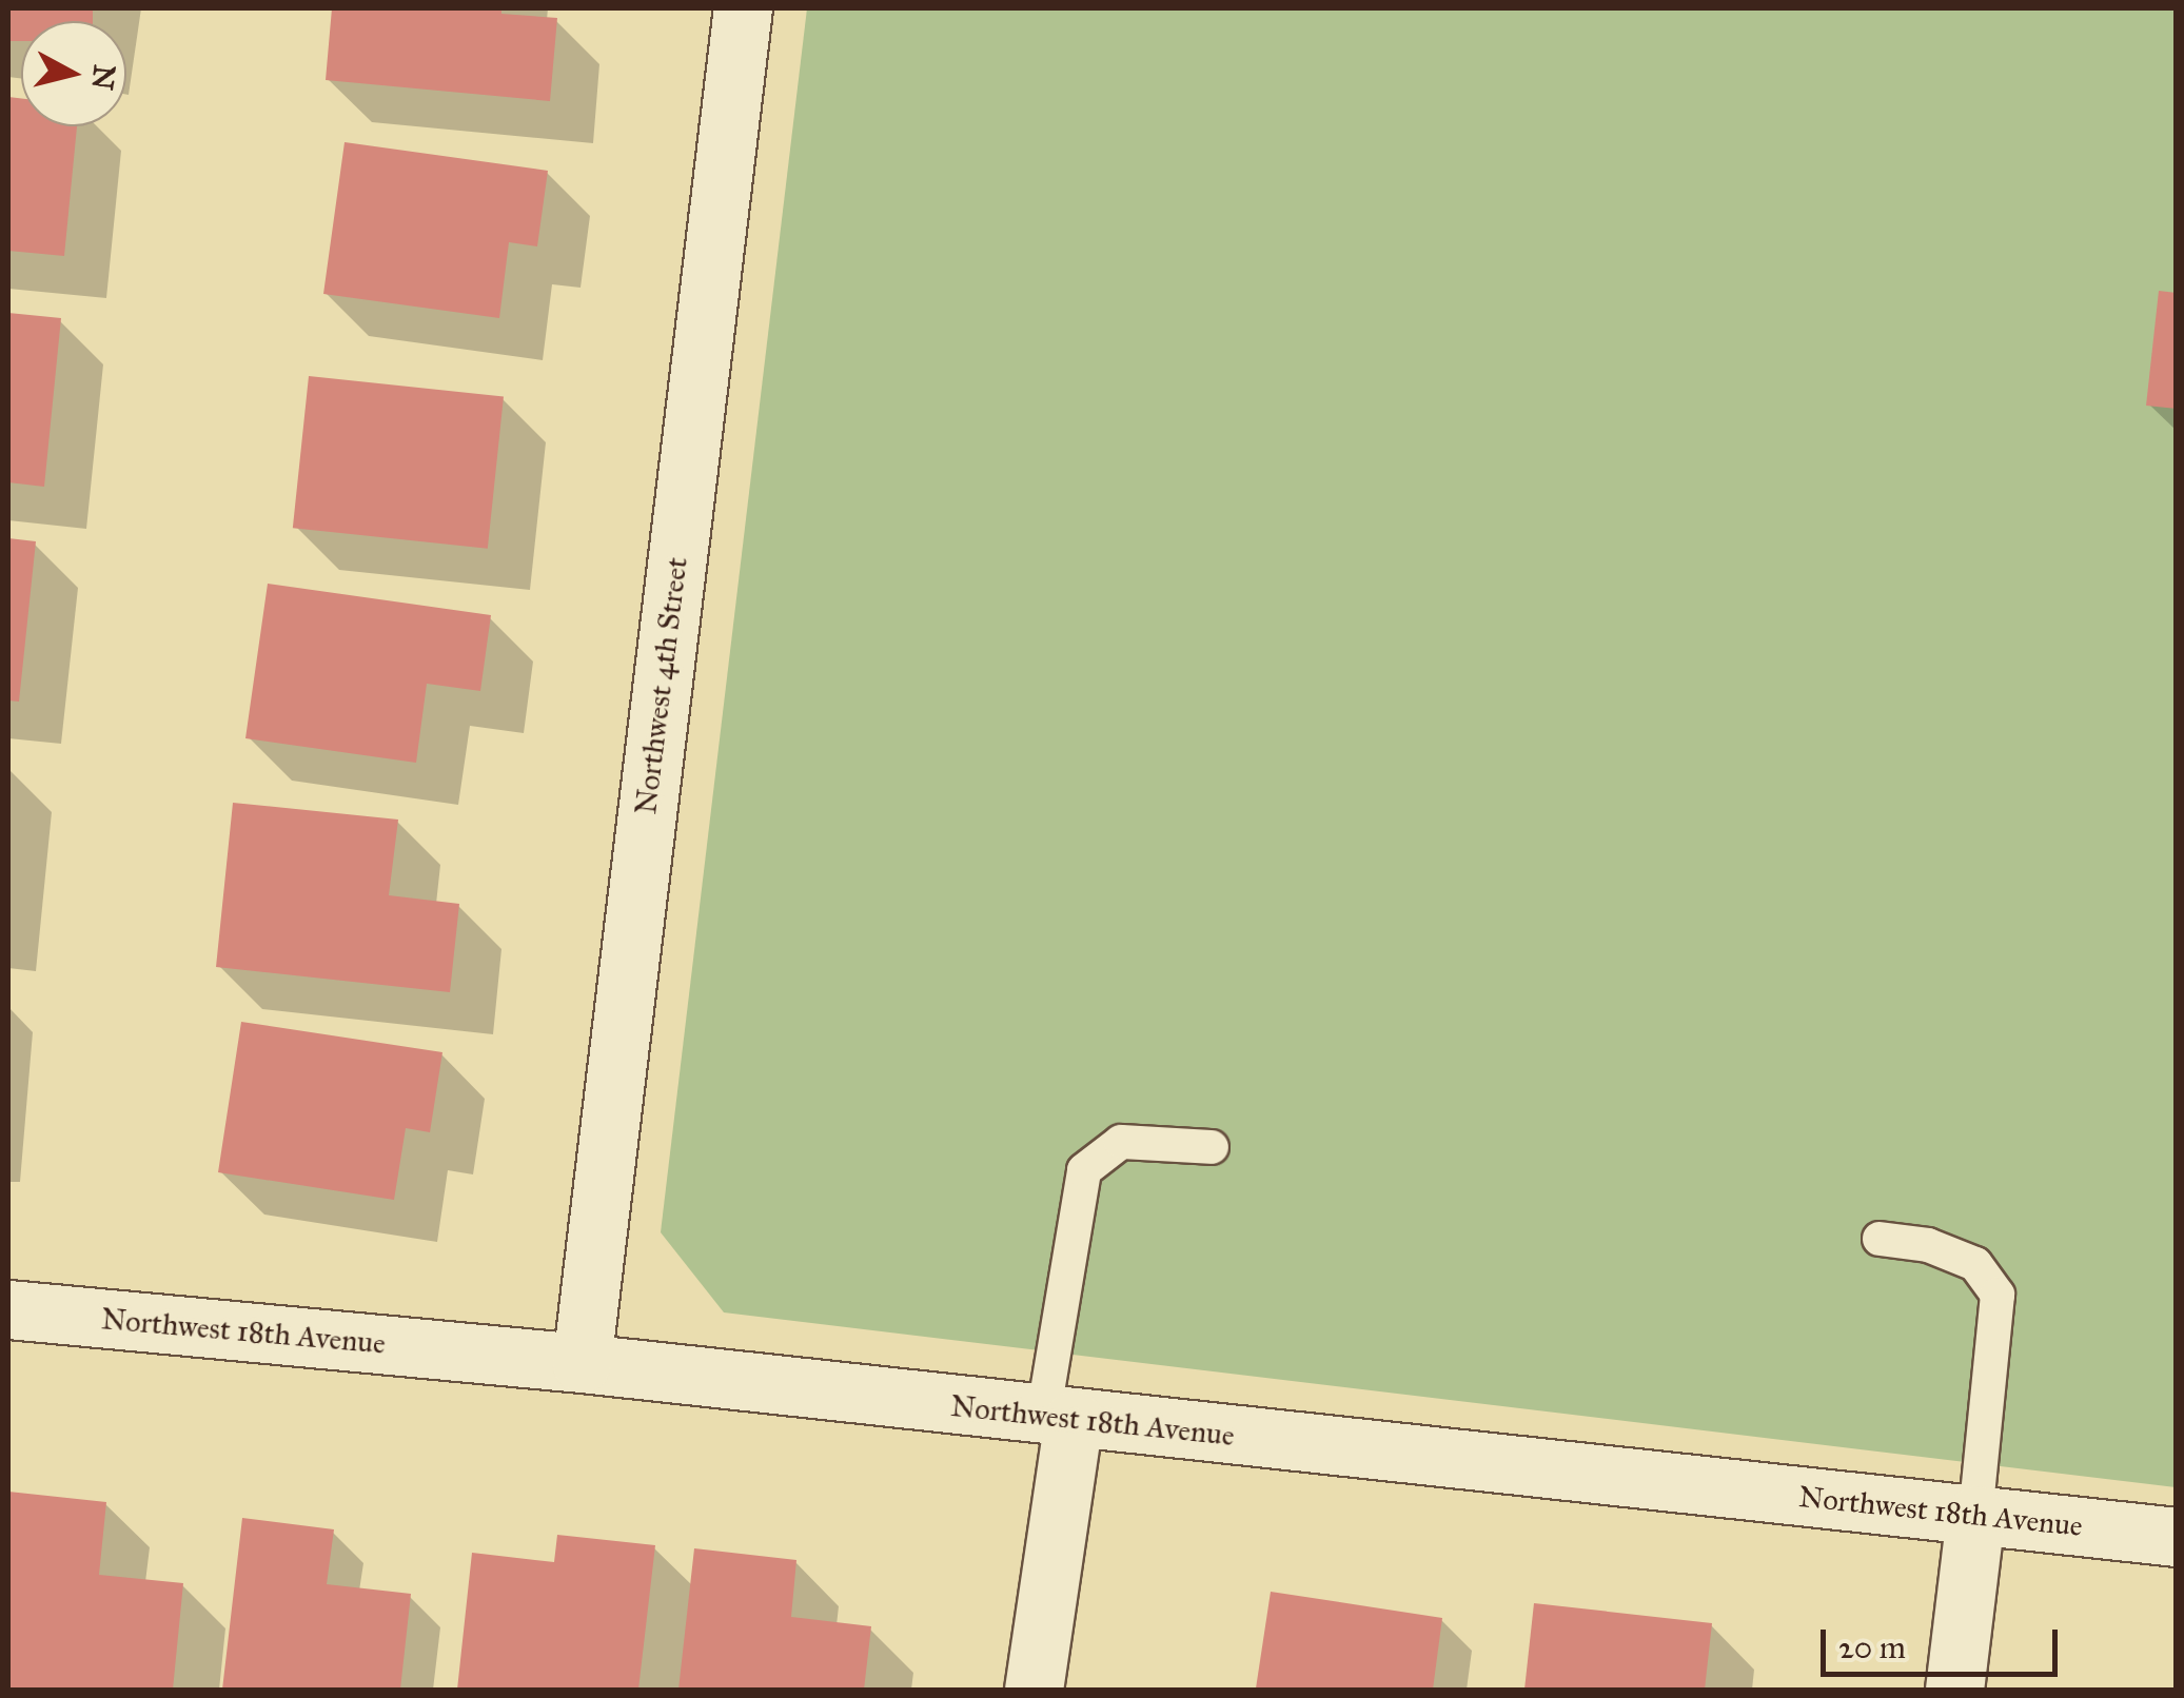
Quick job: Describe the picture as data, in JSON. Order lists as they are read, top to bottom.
{
  "streets": {
    "street": ["Northwest 4th Street", "Northwest 18th Avenue"]
  },
  "crossings": [
    ["Northwest 4th Street", "Northwest 18th Avenue"]
  ],
  "scale_bar": "20 m",
  "north": "right"
}
